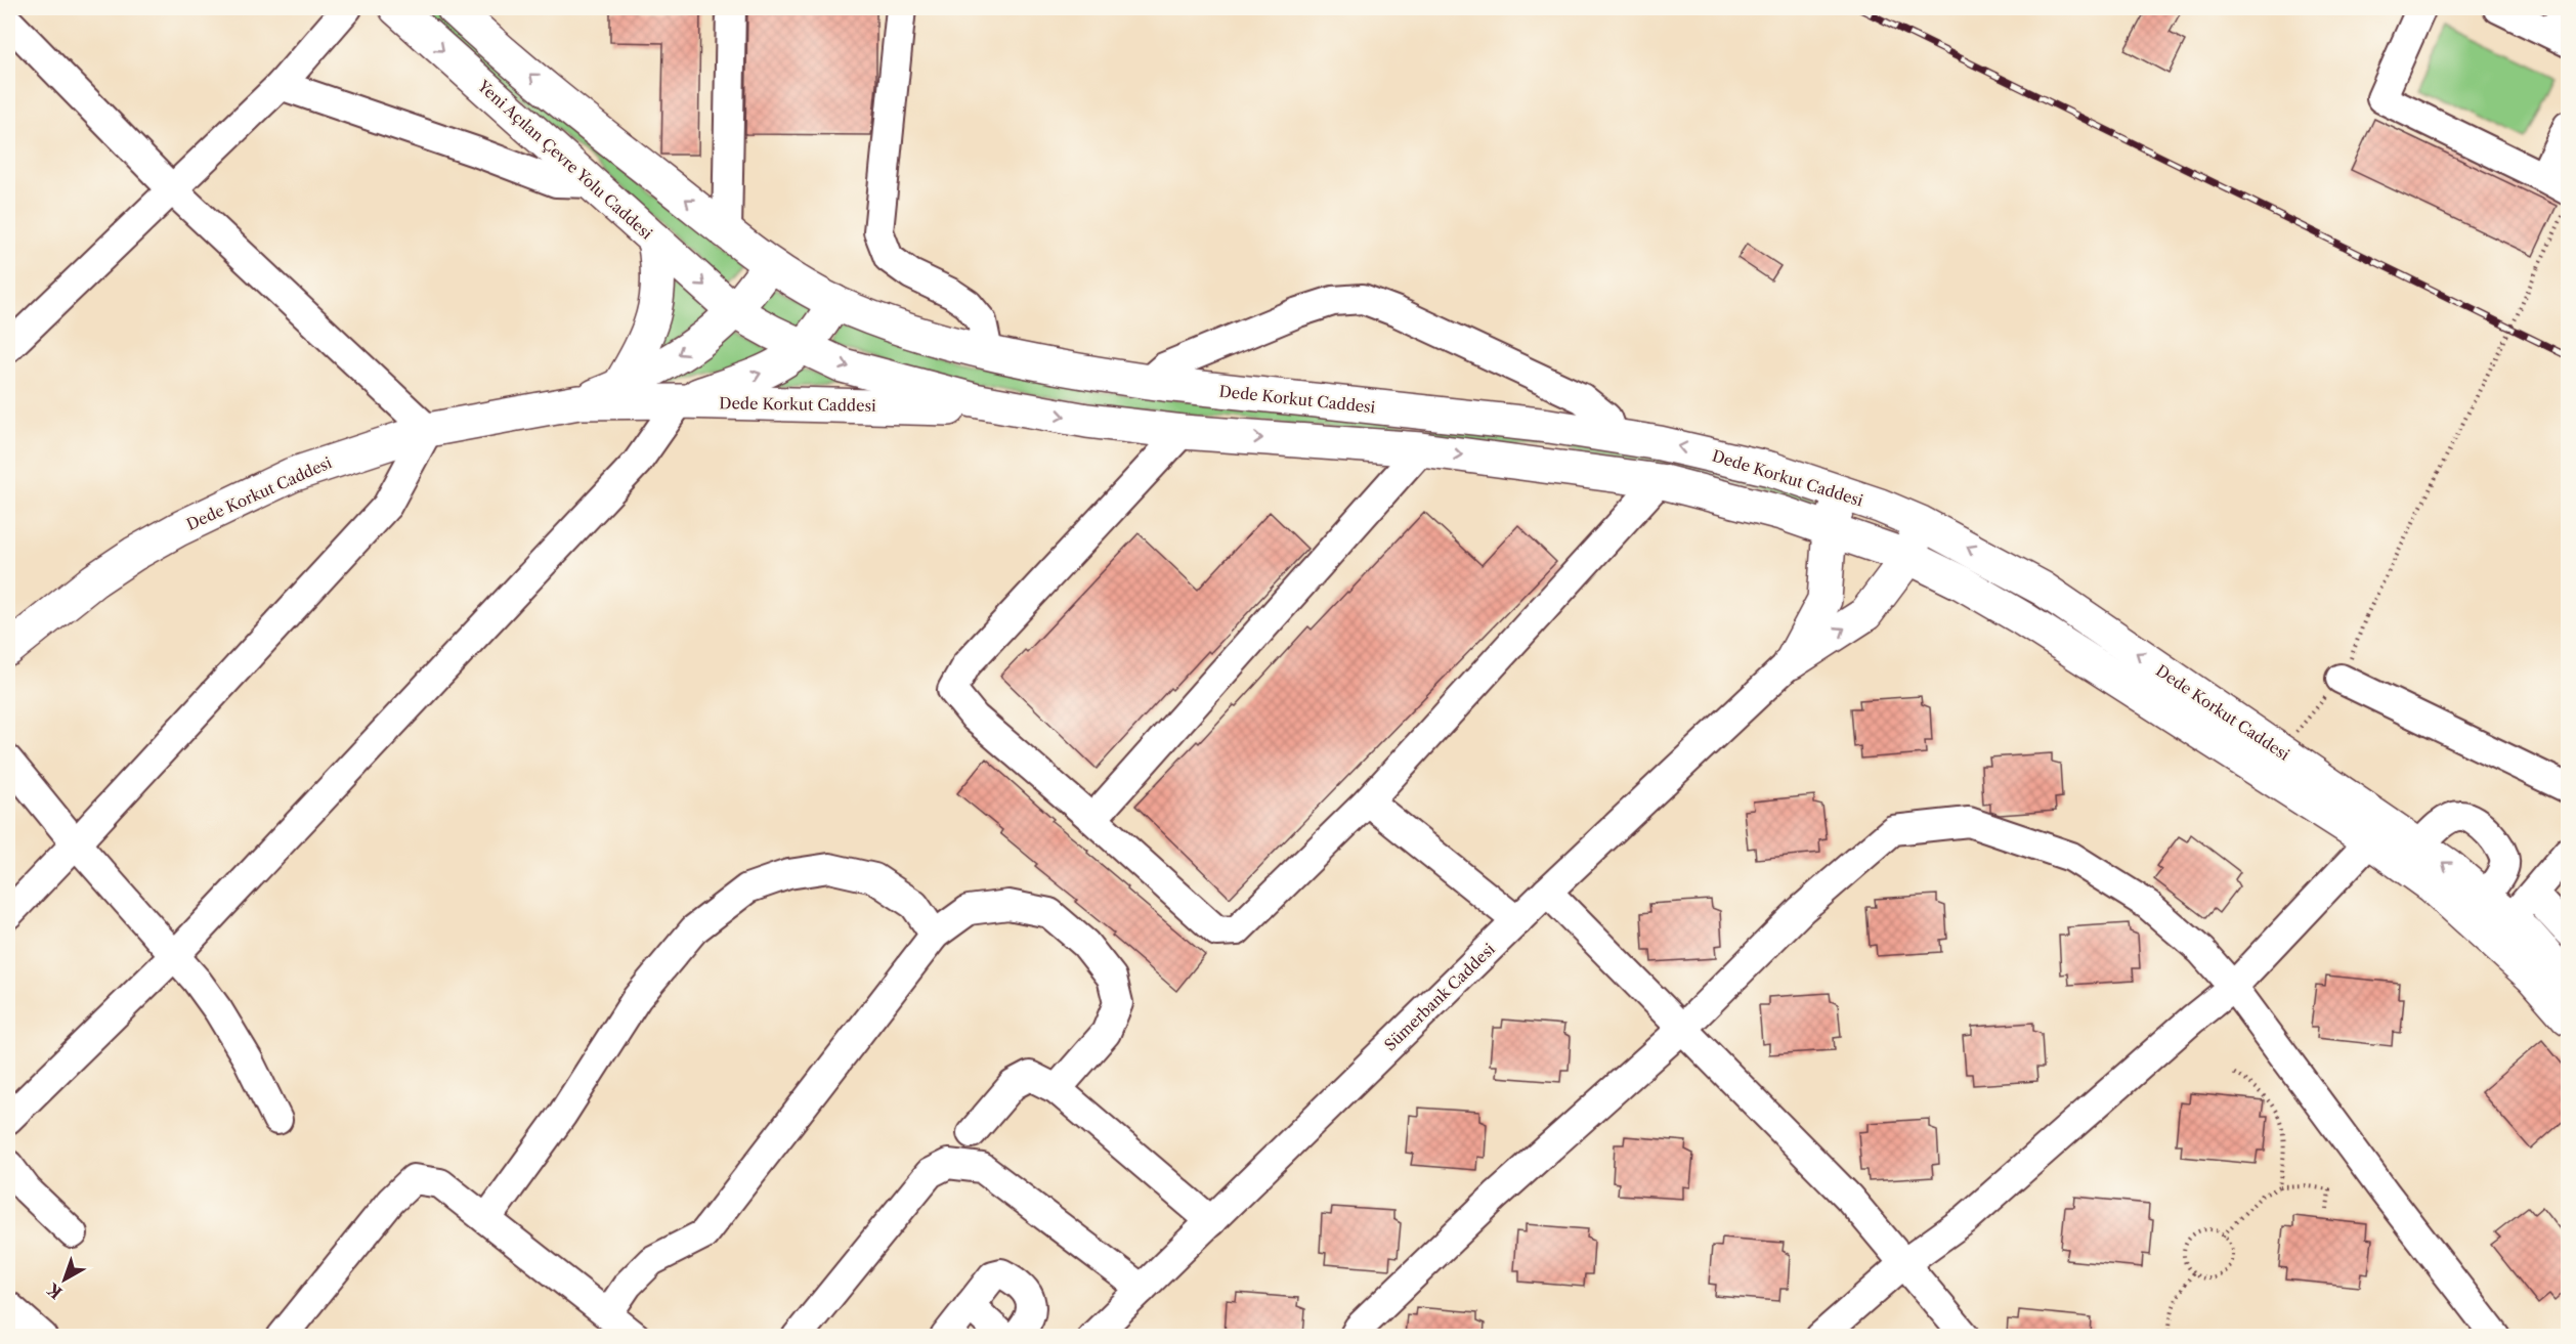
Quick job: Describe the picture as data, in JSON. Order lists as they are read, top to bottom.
{
  "streets": {
    "main road": ["Yeni Açılan Çevre Yolu Caddesi", "Dede Korkut Caddesi"],
    "street": ["Sümerbank Caddesi"]
  },
  "crossings": [
    ["Yeni Açılan Çevre Yolu Caddesi", "Dede Korkut Caddesi"]
  ],
  "north": "bottom left"
}
